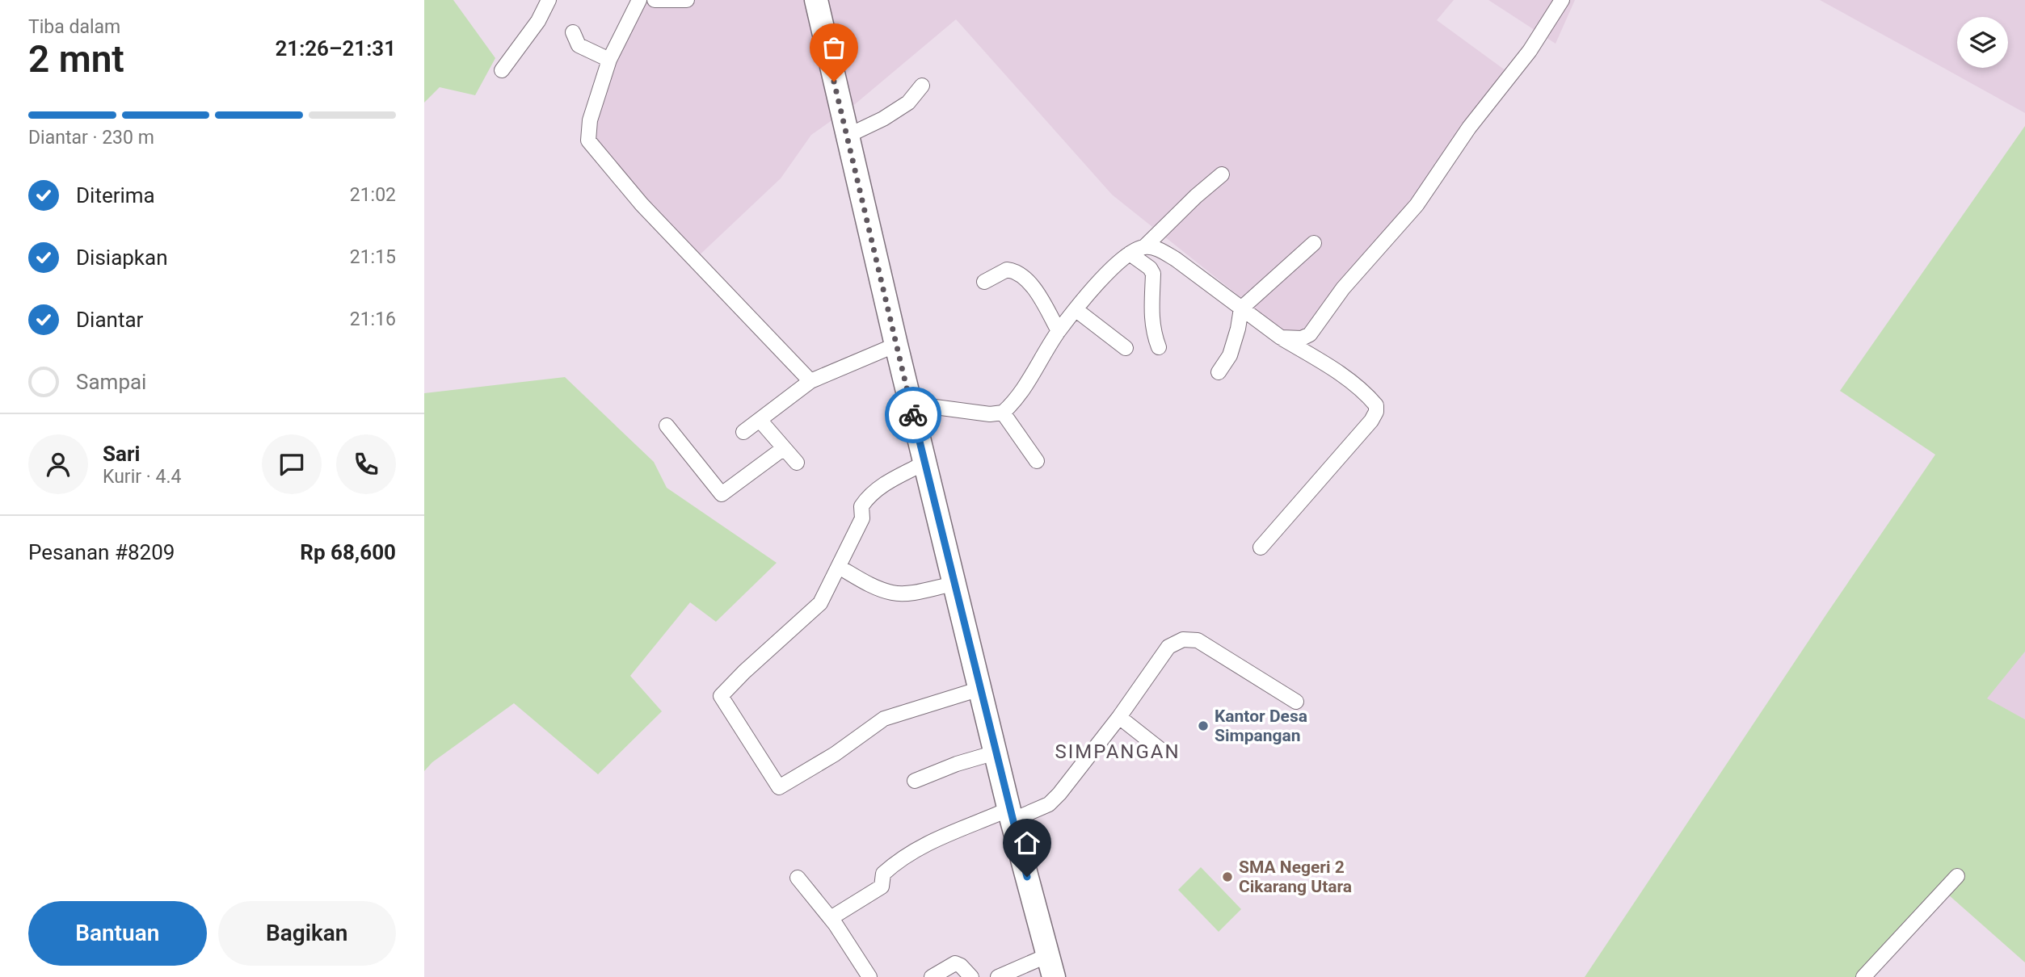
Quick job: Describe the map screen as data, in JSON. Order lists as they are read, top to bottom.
{
  "districts": ["SIMPANGAN"],
  "places": ["Kantor Desa Simpangan", "SMA Negeri 2 Cikarang Utara"],
  "page": {
    "heading": ["2 mnt", "Tiba dalam", "21:26–21:31"],
    "panel": [
      "Sari",
      "Kurir · 4.4",
      "Pesanan #8209",
      "Rp 68,600"
    ],
    "bar": "Diantar · 230 m",
    "list": [
      ["Diterima", "21:02"],
      ["Disiapkan", "21:15"],
      ["Diantar", "21:16"],
      "Sampai"
    ],
    "buttons": ["Bantuan", "Bagikan"]
  }
}
